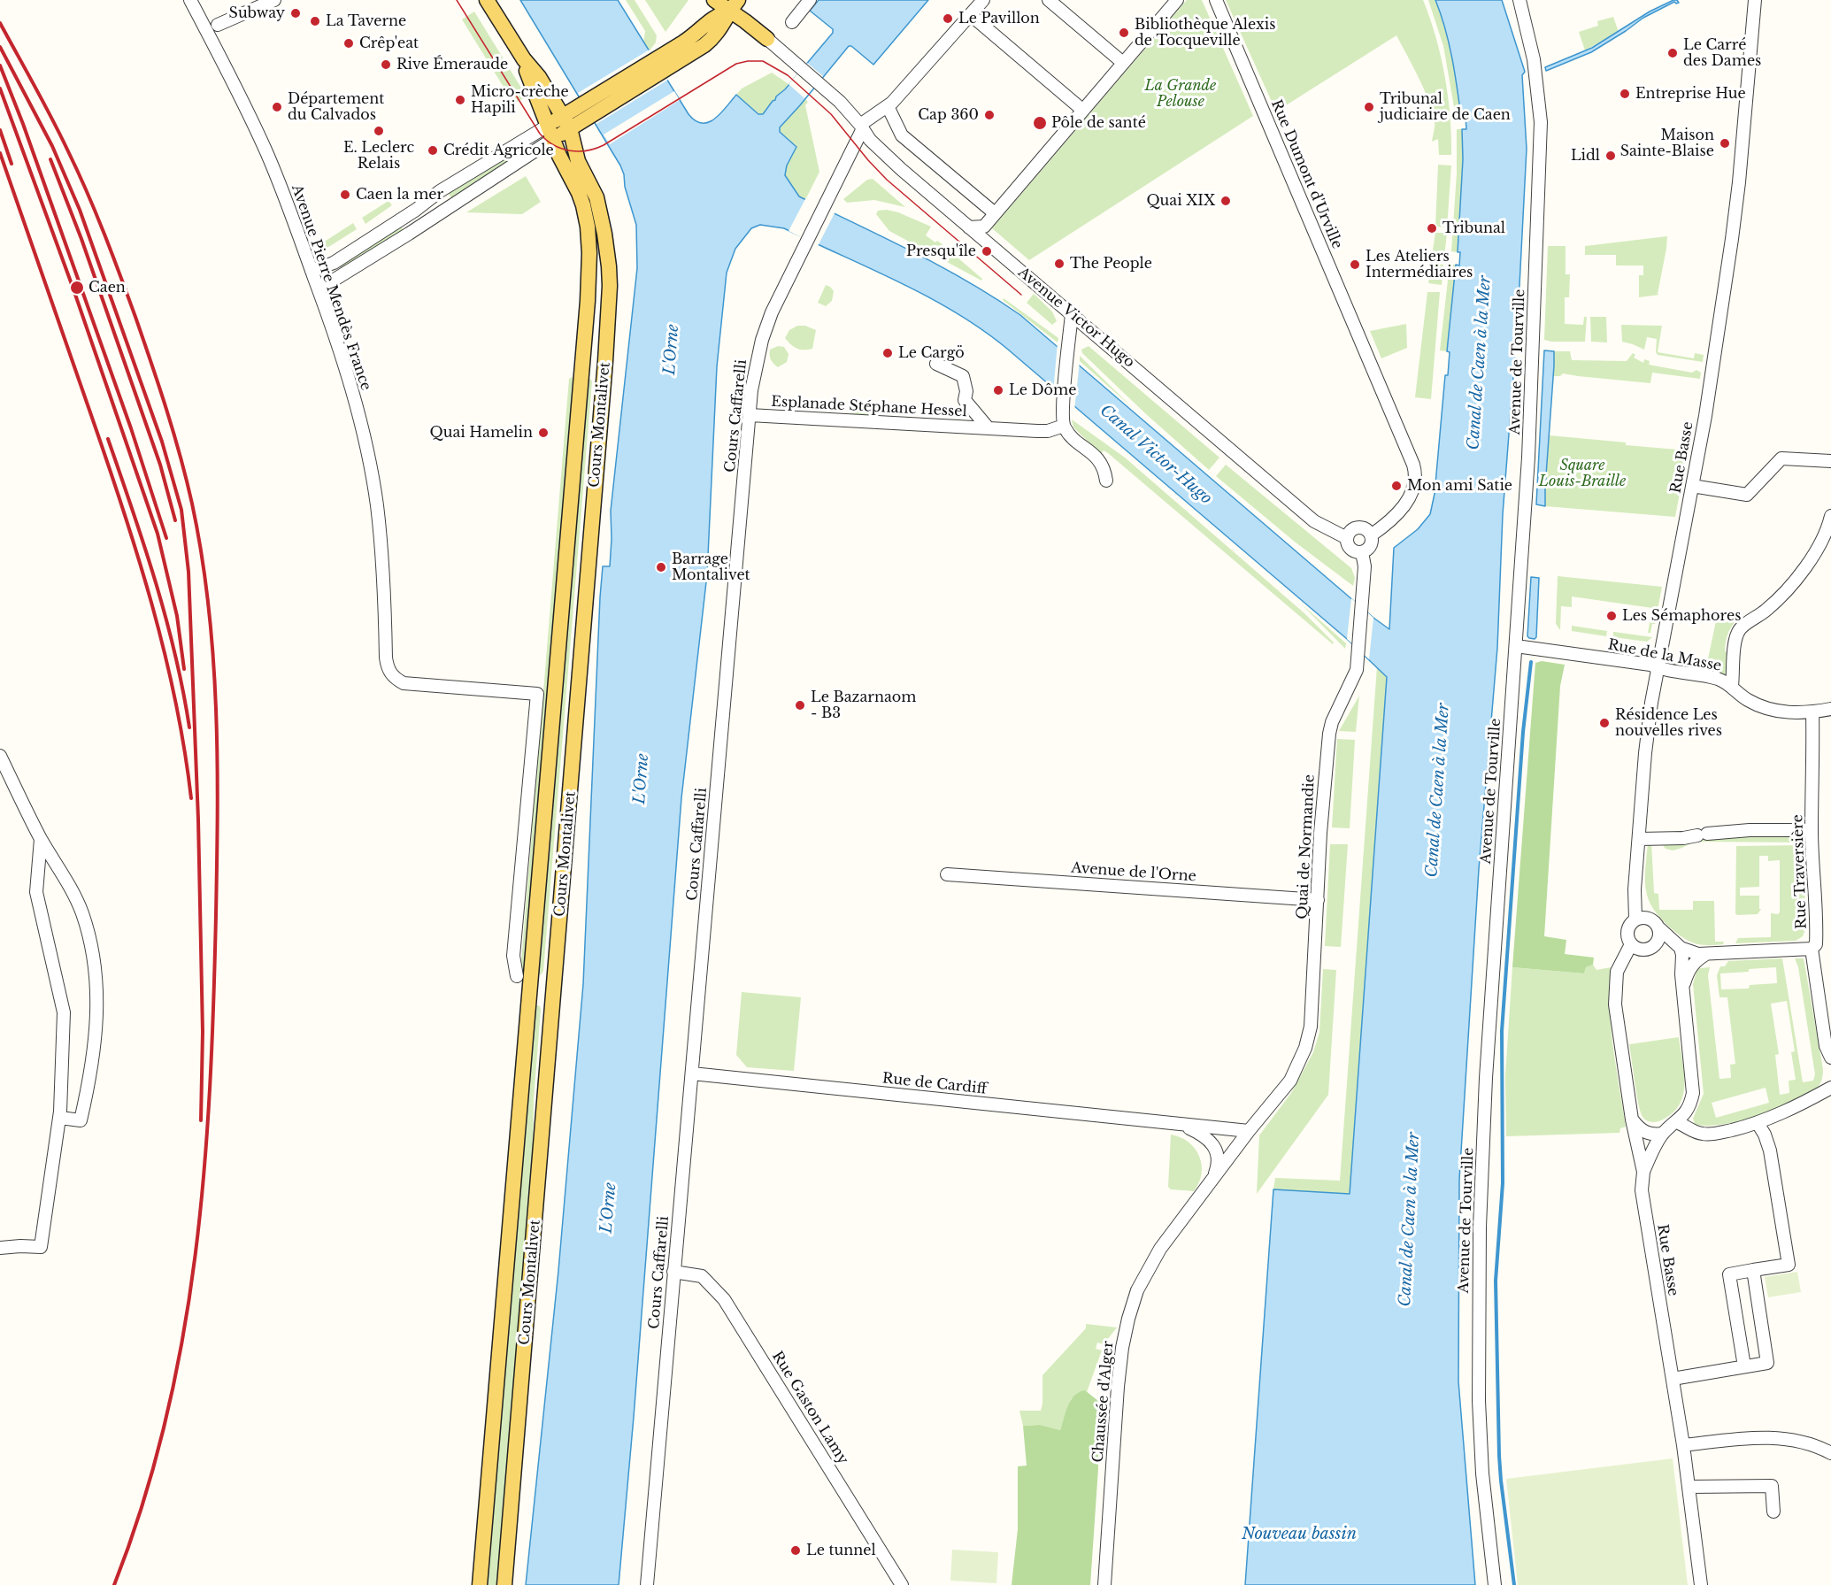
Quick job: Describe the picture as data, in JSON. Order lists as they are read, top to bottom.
{
  "streets": {
    "main road": ["Cours Montalivet"],
    "street": [
      "Rue Dumont d'Urville",
      "Avenue Pierre Mendès France",
      "Avenue Victor Hugo",
      "Avenue de Tourville",
      "Esplanade Stéphane Hessel",
      "Cours Caffarelli",
      "Rue Basse",
      "Rue de la Masse",
      "Quai de Normandie",
      "Rue Traversière",
      "Avenue de l'Orne",
      "Rue de Cardiff",
      "Chaussée d'Alger",
      "Rue Gaston Lamy"
    ]
  },
  "crossings": [
    ["Rue Dumont d'Urville", "Avenue Victor Hugo"],
    ["Rue Dumont d'Urville", "Quai de Normandie"],
    ["Avenue Victor Hugo", "Cours Caffarelli"],
    ["Avenue Victor Hugo", "Quai de Normandie"],
    ["Avenue de Tourville", "Rue de la Masse"],
    ["Esplanade Stéphane Hessel", "Cours Caffarelli"],
    ["Cours Caffarelli", "Rue de Cardiff"],
    ["Cours Caffarelli", "Rue Gaston Lamy"],
    ["Rue Basse", "Rue de la Masse"],
    ["Rue de la Masse", "Rue Traversière"],
    ["Quai de Normandie", "Avenue de l'Orne"],
    ["Quai de Normandie", "Rue de Cardiff"],
    ["Quai de Normandie", "Chaussée d'Alger"],
    ["Rue de Cardiff", "Chaussée d'Alger"]
  ],
  "water": [
    "L'Orne",
    "Canal de Caen à la Mer",
    "Canal Victor-Hugo",
    "Nouveau bassin"
  ],
  "parks": ["La Grande Pelouse", "Square Louis-Braille"],
  "places": [
    "Subway",
    "Le Pavillon",
    "La Taverne",
    "Bibliothèque Alexis de Tocqueville",
    "Crêp'eat",
    "Le Carré des Dames",
    "Rive Émeraude",
    "Entreprise Hue",
    "Micro-crèche Hapili",
    "Département du Calvados",
    "Tribunal judiciaire de Caen",
    "Cap 360",
    "Pôle de santé",
    "E. Leclerc Relais",
    "Maison Sainte-Blaise",
    "Crédit Agricole",
    "Lidl",
    "Caen la mer",
    "Quai XIX",
    "Tribunal",
    "Presqu'île",
    "The People",
    "Les Ateliers Intermédiaires",
    "Caen",
    "Le Cargö",
    "Le Dôme",
    "Quai Hamelin",
    "Mon ami Satie",
    "Barrage Montalivet",
    "Les Sémaphores",
    "Le Bazarnaom - B3",
    "Résidence Les nouvelles rives",
    "Le tunnel"
  ]
}
